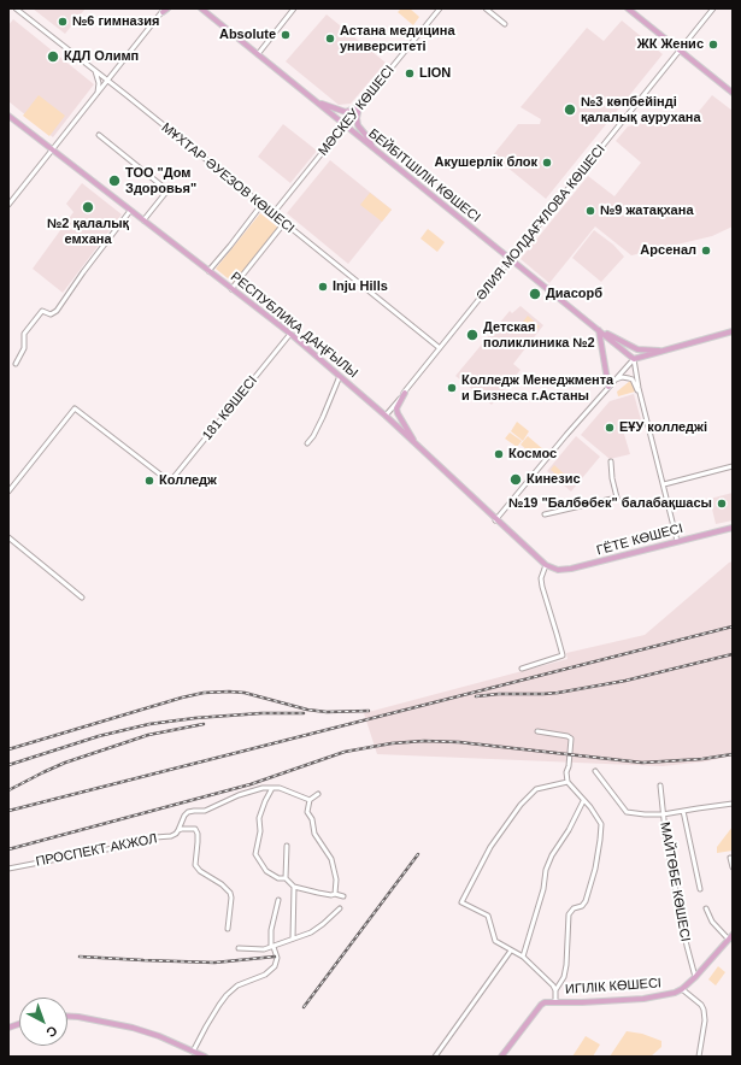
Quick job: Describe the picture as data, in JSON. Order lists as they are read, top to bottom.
{
  "streets": {
    "main road": [
      "БЕЙБІТШІЛІК КӨШЕСІ",
      "РЕСПУБЛИКА ДАҢҒЫЛЫ",
      "ГЁТЕ КӨШЕСІ",
      "ИГІЛІК КӨШЕСІ"
    ],
    "street": [
      "МӘСКЕУ КӨШЕСІ",
      "МҰХТАР ӘУЕЗОВ КӨШЕСІ",
      "ӘЛИЯ МОЛДАҒҰЛОВА КӨШЕСІ",
      "181 КӨШЕСІ",
      "ПРОСПЕКТ АКЖОЛ",
      "МАЙТӨБЕ КӨШЕСІ"
    ]
  },
  "crossings": [
    ["МӘСКЕУ КӨШЕСІ", "БЕЙБІТШІЛІК КӨШЕСІ"],
    ["МӘСКЕУ КӨШЕСІ", "МҰХТАР ӘУЕЗОВ КӨШЕСІ"],
    ["БЕЙБІТШІЛІК КӨШЕСІ", "ӘЛИЯ МОЛДАҒҰЛОВА КӨШЕСІ"],
    ["МҰХТАР ӘУЕЗОВ КӨШЕСІ", "ӘЛИЯ МОЛДАҒҰЛОВА КӨШЕСІ"],
    ["ӘЛИЯ МОЛДАҒҰЛОВА КӨШЕСІ", "РЕСПУБЛИКА ДАҢҒЫЛЫ"],
    ["РЕСПУБЛИКА ДАҢҒЫЛЫ", "181 КӨШЕСІ"],
    ["РЕСПУБЛИКА ДАҢҒЫЛЫ", "ГЁТЕ КӨШЕСІ"]
  ],
  "places": [
    "№6 гимназия",
    "Absolute",
    "Астана медицина университеті",
    "ЖК Женис",
    "КДЛ Олимп",
    "LION",
    "№3 көпбейінді қалалық аурухана",
    "Акушерлік блок",
    "ТОО \"Дом Здоровья\"",
    "№2 қалалық емхана",
    "№9 жатақхана",
    "Арсенал",
    "Inju Hills",
    "Диасорб",
    "Детская поликлиника №2",
    "Колледж Менеджмента и Бизнеса г.Астаны",
    "ЕҰУ колледжі",
    "Космос",
    "Кинезис",
    "Колледж",
    "№19 \"Балбөбек\" балабақшасы"
  ],
  "north": "bottom right"
}
